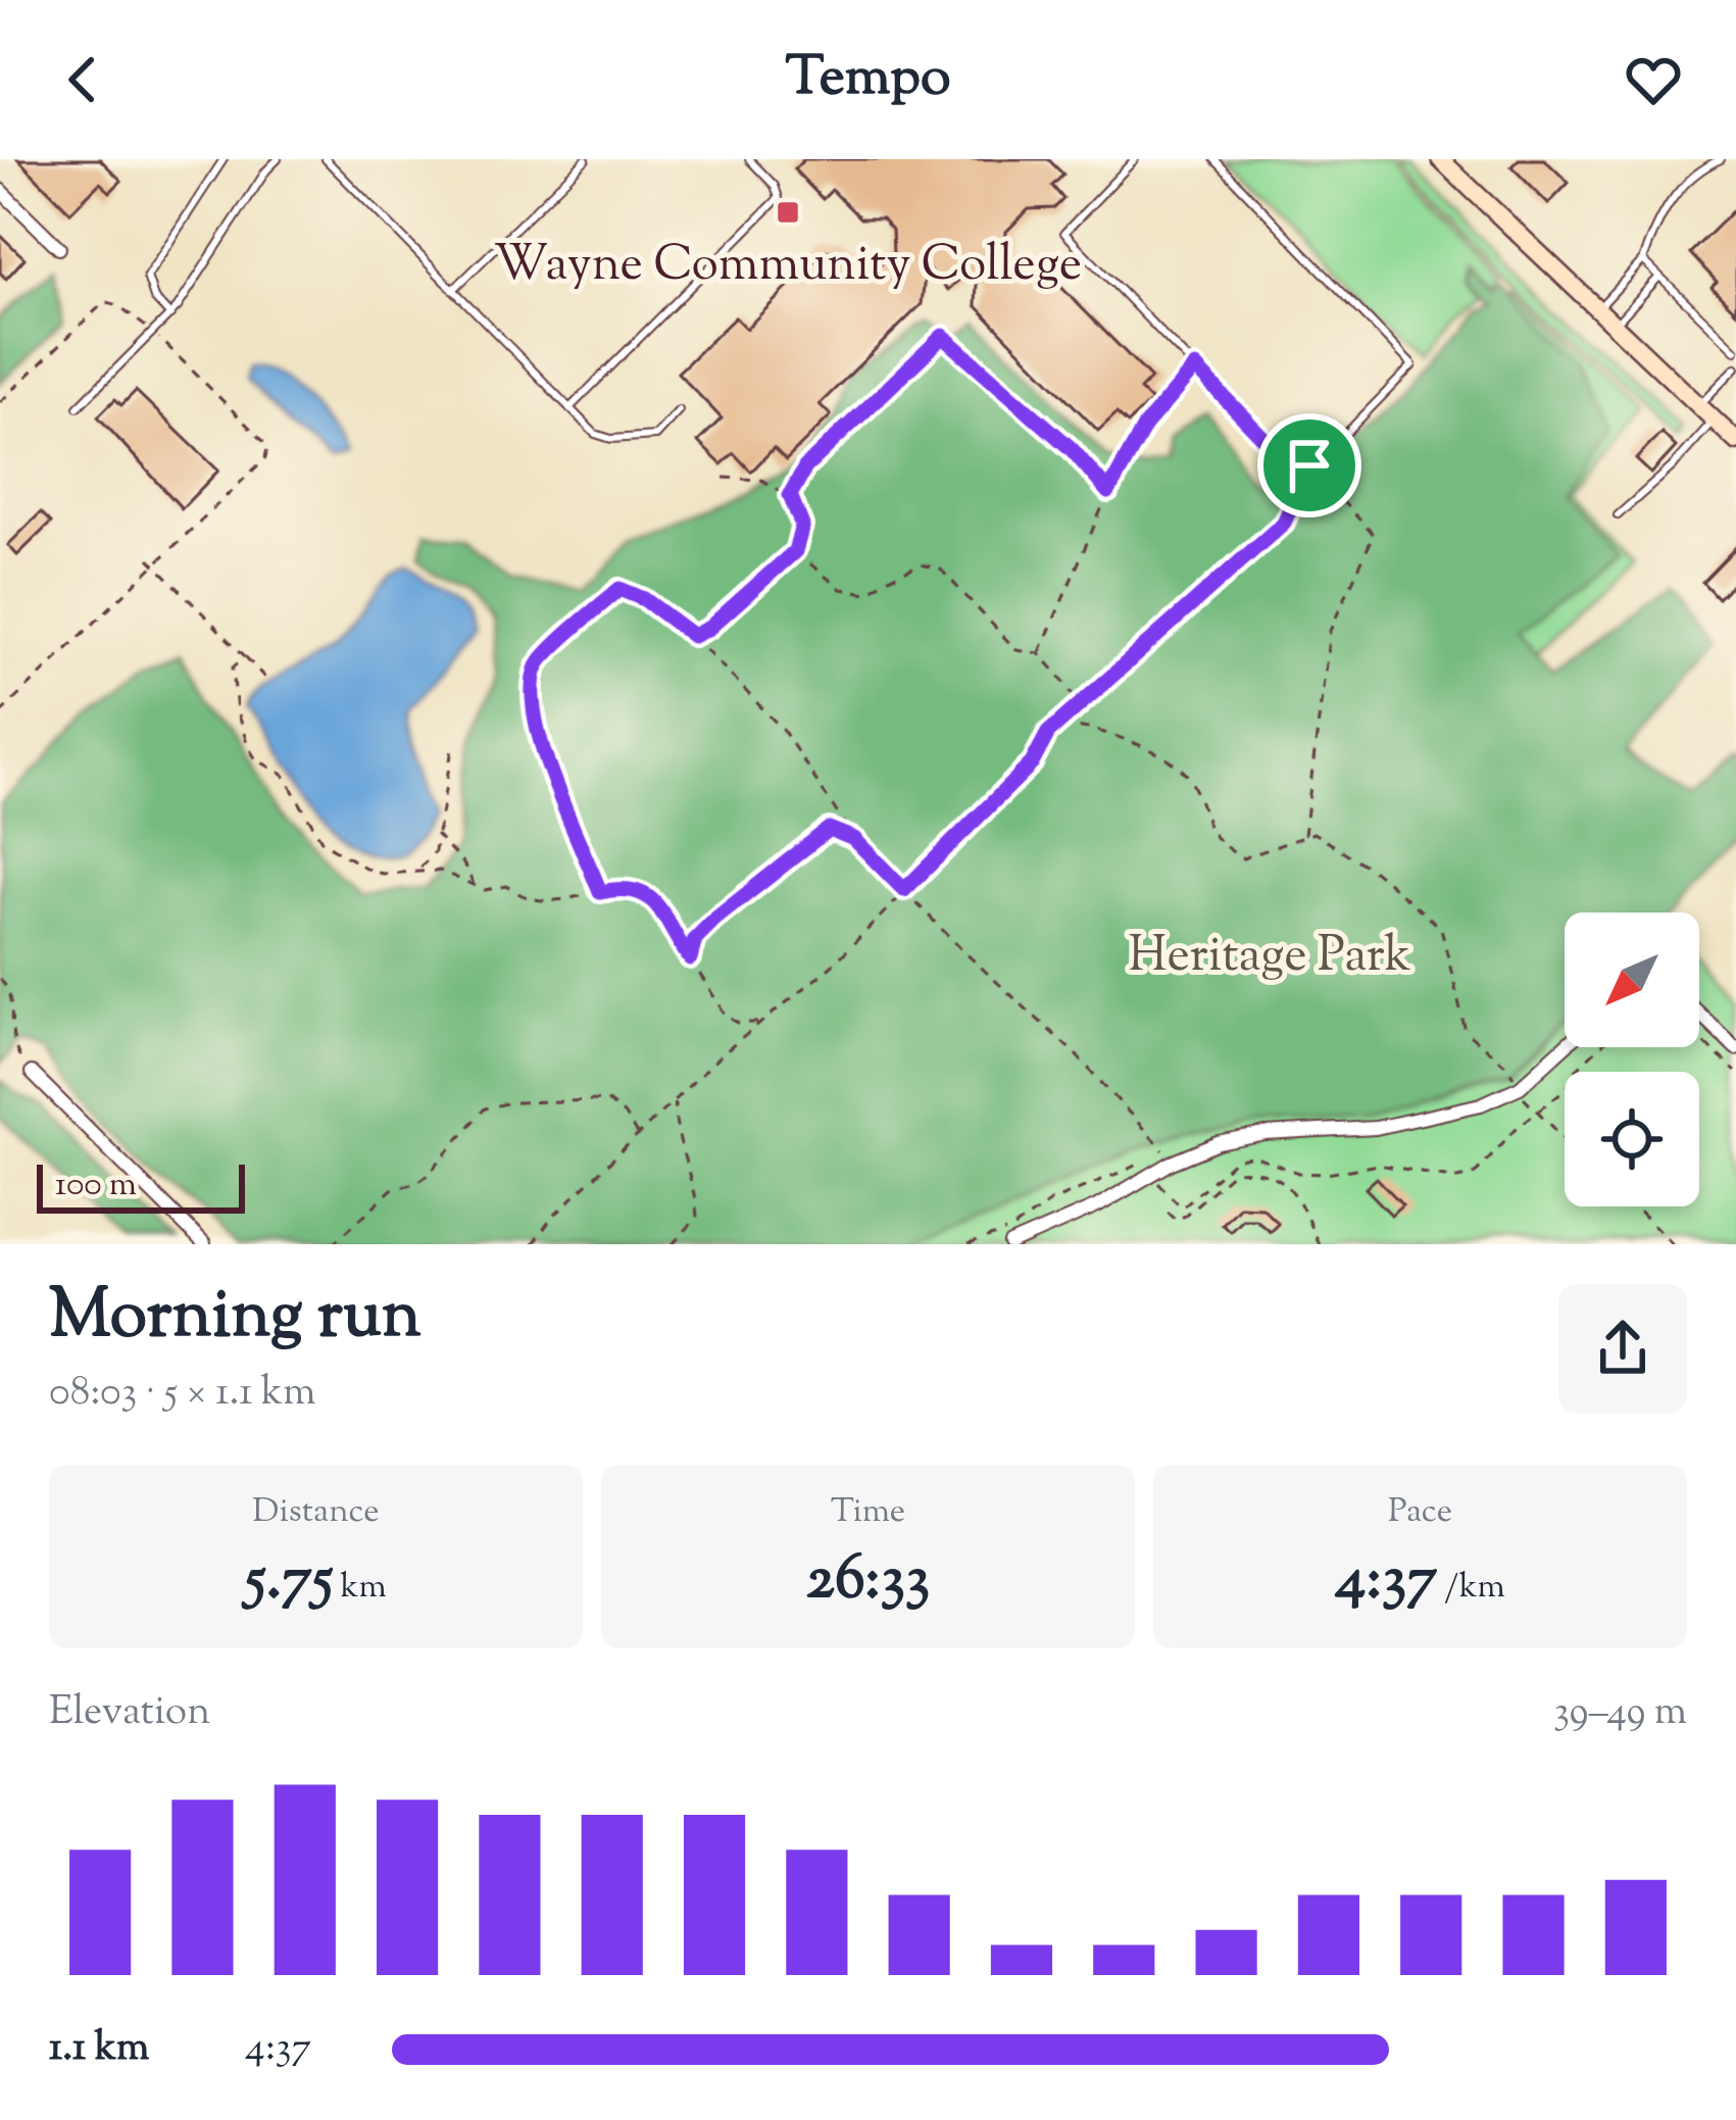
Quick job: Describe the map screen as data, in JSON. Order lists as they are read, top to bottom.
{
  "parks": ["Heritage Park"],
  "places": {
    "transit": ["Wayne Community College"]
  },
  "scale_bar": "100 m",
  "north": "bottom left",
  "page": {
    "header": "Tempo",
    "scale": "100 m",
    "heading": ["Morning run", "08:03 · 5 × 1.1 km"],
    "stats": [
      ["Distance", "5.75 km"],
      ["Time", "26:33"],
      ["Pace", "4:37 /km"]
    ],
    "chart": ["Elevation", "39–49 m"],
    "list": [
      {
        "name": "1.1 km",
        "note": "4:37"
      }
    ]
  }
}
